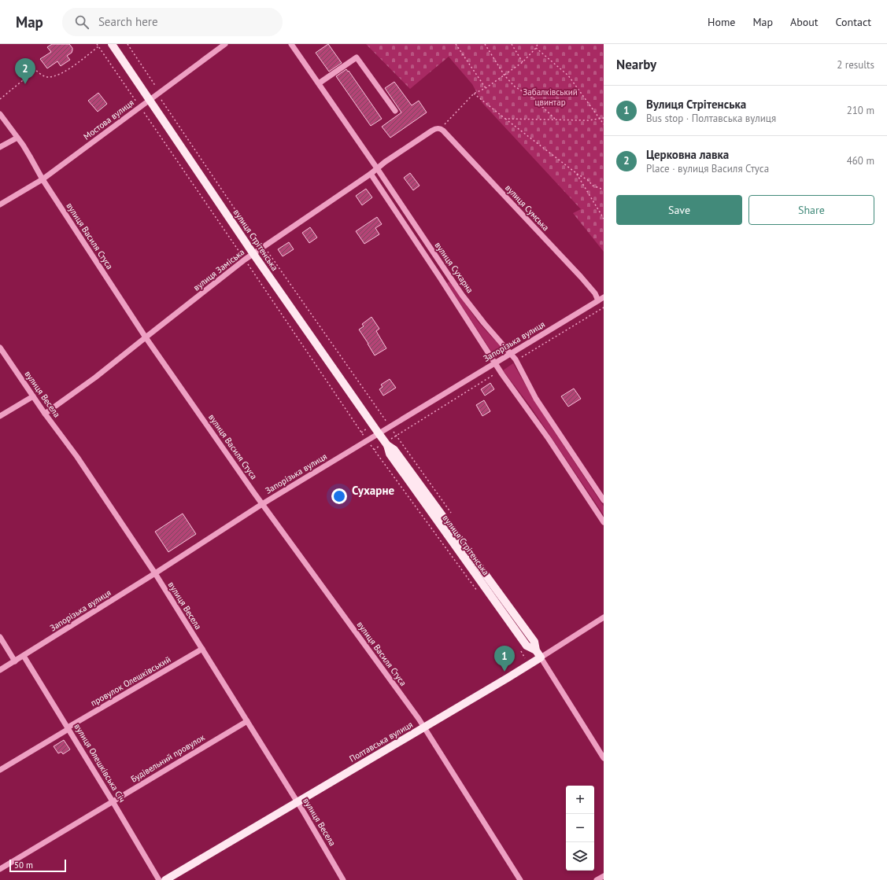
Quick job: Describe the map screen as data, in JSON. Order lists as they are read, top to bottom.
{
  "streets": {
    "main road": ["вулиця Стрітенська", "Полтавська вулиця"],
    "street": [
      "Мостова вулиця",
      "вулиця Сумська",
      "вулиця Василя Стуса",
      "вулиця Сухарна",
      "вулиця Заміська",
      "Запорізька вулиця",
      "вулиця Весела",
      "провулок Олешківський",
      "Будівельний провулок",
      "вулиця Олешківська Січ"
    ]
  },
  "crossings": [
    ["Мостова вулиця", "вулиця Василя Стуса"],
    ["Мостова вулиця", "вулиця Стрітенська"],
    ["вулиця Сумська", "вулиця Заміська"],
    ["вулиця Сумська", "Запорізька вулиця"],
    ["вулиця Василя Стуса", "вулиця Заміська"],
    ["вулиця Василя Стуса", "Запорізька вулиця"],
    ["вулиця Василя Стуса", "Полтавська вулиця"],
    ["вулиця Стрітенська", "вулиця Заміська"],
    ["вулиця Стрітенська", "Запорізька вулиця"],
    ["вулиця Стрітенська", "Полтавська вулиця"],
    ["вулиця Сухарна", "вулиця Заміська"],
    ["вулиця Сухарна", "Запорізька вулиця"],
    ["вулиця Заміська", "вулиця Весела"],
    ["Запорізька вулиця", "вулиця Весела"],
    ["Запорізька вулиця", "вулиця Олешківська Січ"],
    ["вулиця Весела", "провулок Олешківський"],
    ["вулиця Весела", "Полтавська вулиця"],
    ["вулиця Весела", "Будівельний провулок"],
    ["провулок Олешківський", "вулиця Олешківська Січ"],
    ["Будівельний провулок", "вулиця Олешківська Січ"]
  ],
  "districts": ["Сухарне"],
  "parks": ["Забалківський цвинтар"],
  "scale_bar": "50 m",
  "page": {
    "header": "Map",
    "search": "Search here",
    "nav": [
      "Home",
      "Map",
      "About",
      "Contact"
    ],
    "heading": ["Nearby", "2 results"],
    "pins": ["2", "1"],
    "list": [
      {
        "mark": "1",
        "name": "Вулиця Стрітенська",
        "note": "Bus stop · Полтавська вулиця",
        "value": "210 m"
      },
      {
        "mark": "2",
        "name": "Церковна лавка",
        "note": "Place · вулиця Василя Стуса",
        "value": "460 m"
      }
    ],
    "buttons": ["Save", "Share"],
    "map_buttons": ["+", "−"],
    "scale": "50 m"
  }
}
